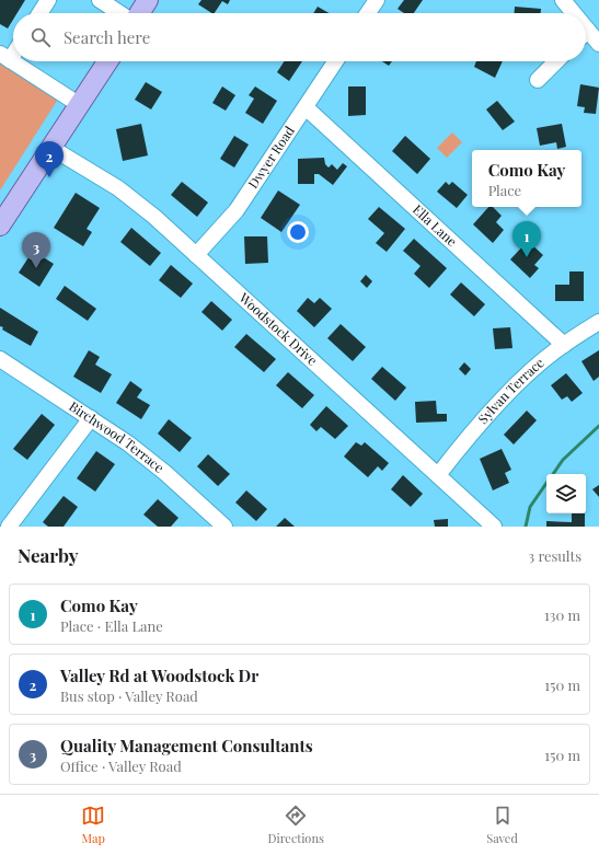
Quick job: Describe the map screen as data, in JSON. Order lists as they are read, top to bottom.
{
  "streets": {
    "street": [
      "Dwyer Road",
      "Ella Lane",
      "Woodstock Drive",
      "Sylvan Terrace",
      "Birchwood Terrace"
    ]
  },
  "crossings": [
    ["Dwyer Road", "Ella Lane"],
    ["Dwyer Road", "Woodstock Drive"],
    ["Ella Lane", "Sylvan Terrace"],
    ["Woodstock Drive", "Sylvan Terrace"]
  ],
  "page": {
    "search": "Search here",
    "pins": ["2", "1", "3"],
    "popup": ["Como Kay", "Place"],
    "heading": ["Nearby", "3 results"],
    "list": [
      {
        "mark": "1",
        "name": "Como Kay",
        "note": "Place · Ella Lane",
        "value": "130 m"
      },
      {
        "mark": "2",
        "name": "Valley Rd at Woodstock Dr",
        "note": "Bus stop · Valley Road",
        "value": "150 m"
      },
      {
        "mark": "3",
        "name": "Quality Management Consultants",
        "note": "Office · Valley Road",
        "value": "150 m"
      }
    ],
    "nav": ["Map", "Directions", "Saved"]
  }
}
